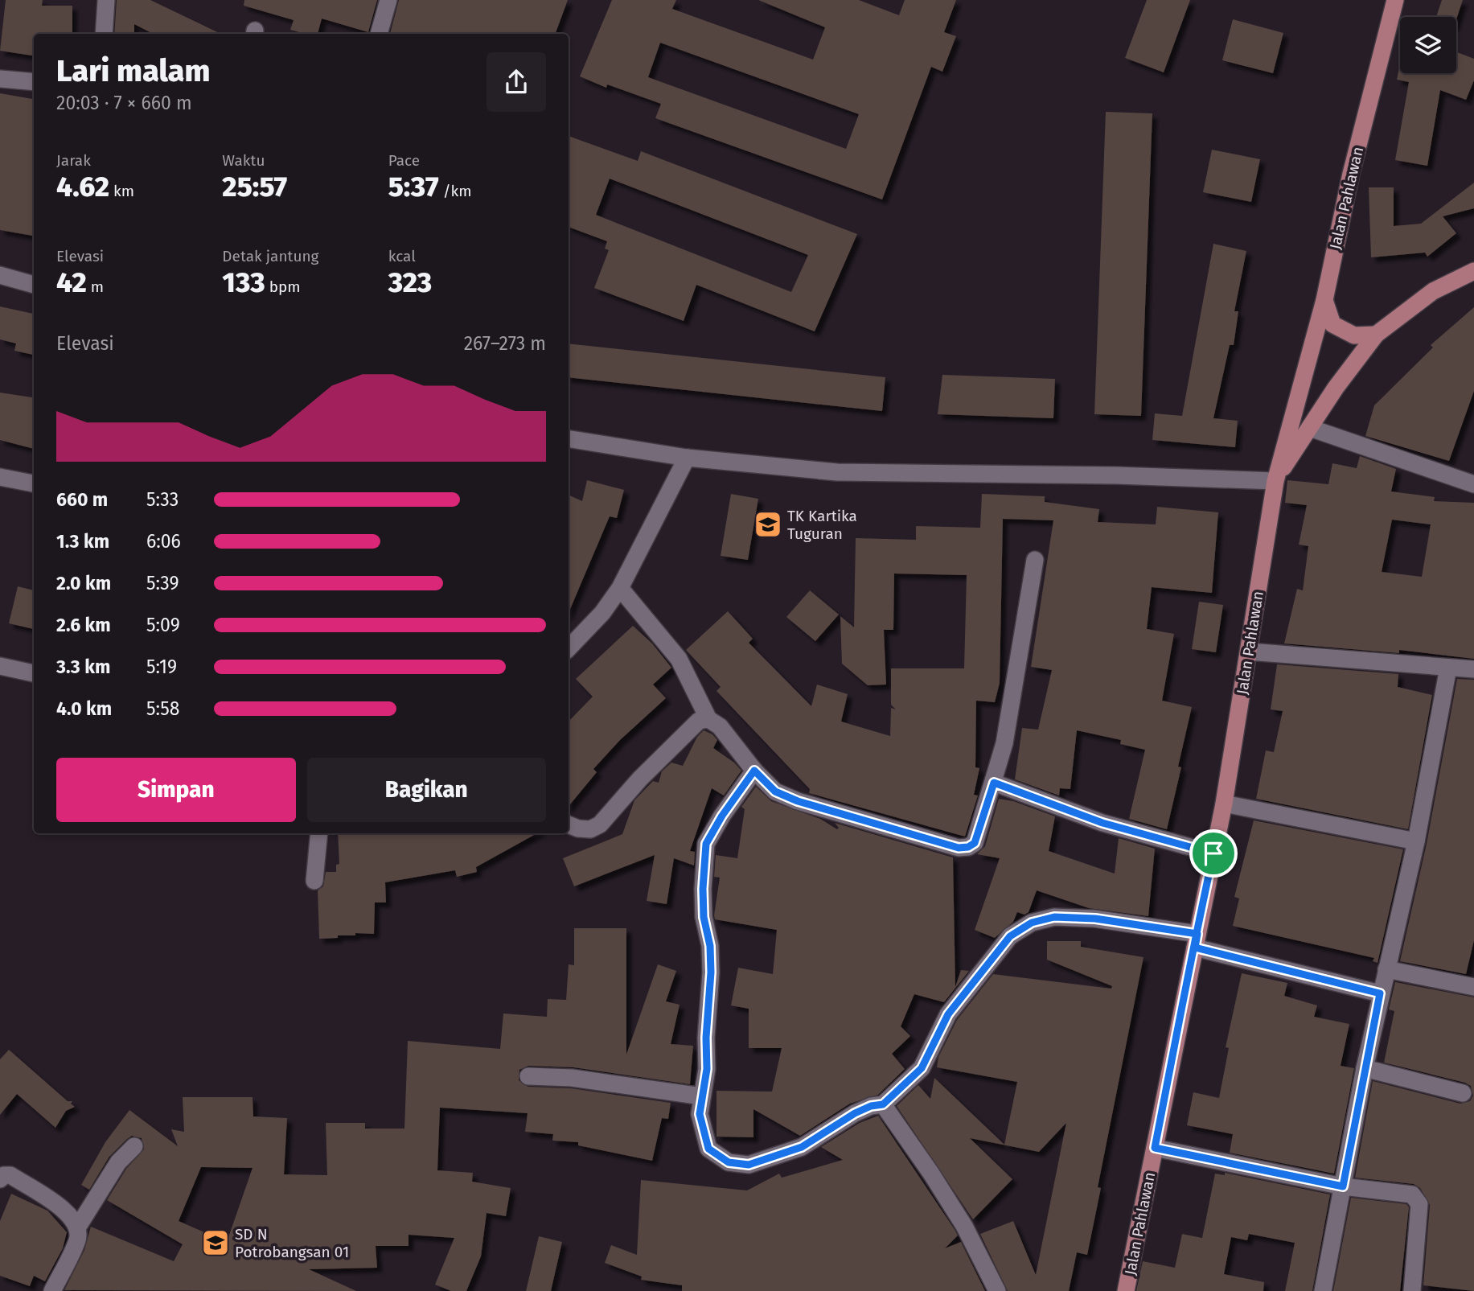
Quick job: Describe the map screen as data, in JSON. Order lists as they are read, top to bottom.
{
  "streets": {
    "main road": ["Jalan Pahlawan"]
  },
  "places": {
    "school or university": ["TK Kartika Tuguran", "SD N Potrobangsan 01"]
  },
  "page": {
    "heading": ["Lari malam", "20:03 · 7 × 660 m"],
    "stats": [
      ["Jarak", "4.62 km"],
      ["Waktu", "25:57"],
      ["Pace", "5:37 /km"],
      ["Elevasi", "42 m"],
      ["Detak jantung", "133 bpm"],
      ["kcal", "323"]
    ],
    "chart": ["Elevasi", "267–273 m"],
    "list": [
      {
        "name": "660 m",
        "note": "5:33"
      },
      {
        "name": "1.3 km",
        "note": "6:06"
      },
      {
        "name": "2.0 km",
        "note": "5:39"
      },
      {
        "name": "2.6 km",
        "note": "5:09"
      },
      {
        "name": "3.3 km",
        "note": "5:19"
      },
      {
        "name": "4.0 km",
        "note": "5:58"
      }
    ],
    "buttons": ["Simpan", "Bagikan"]
  }
}
